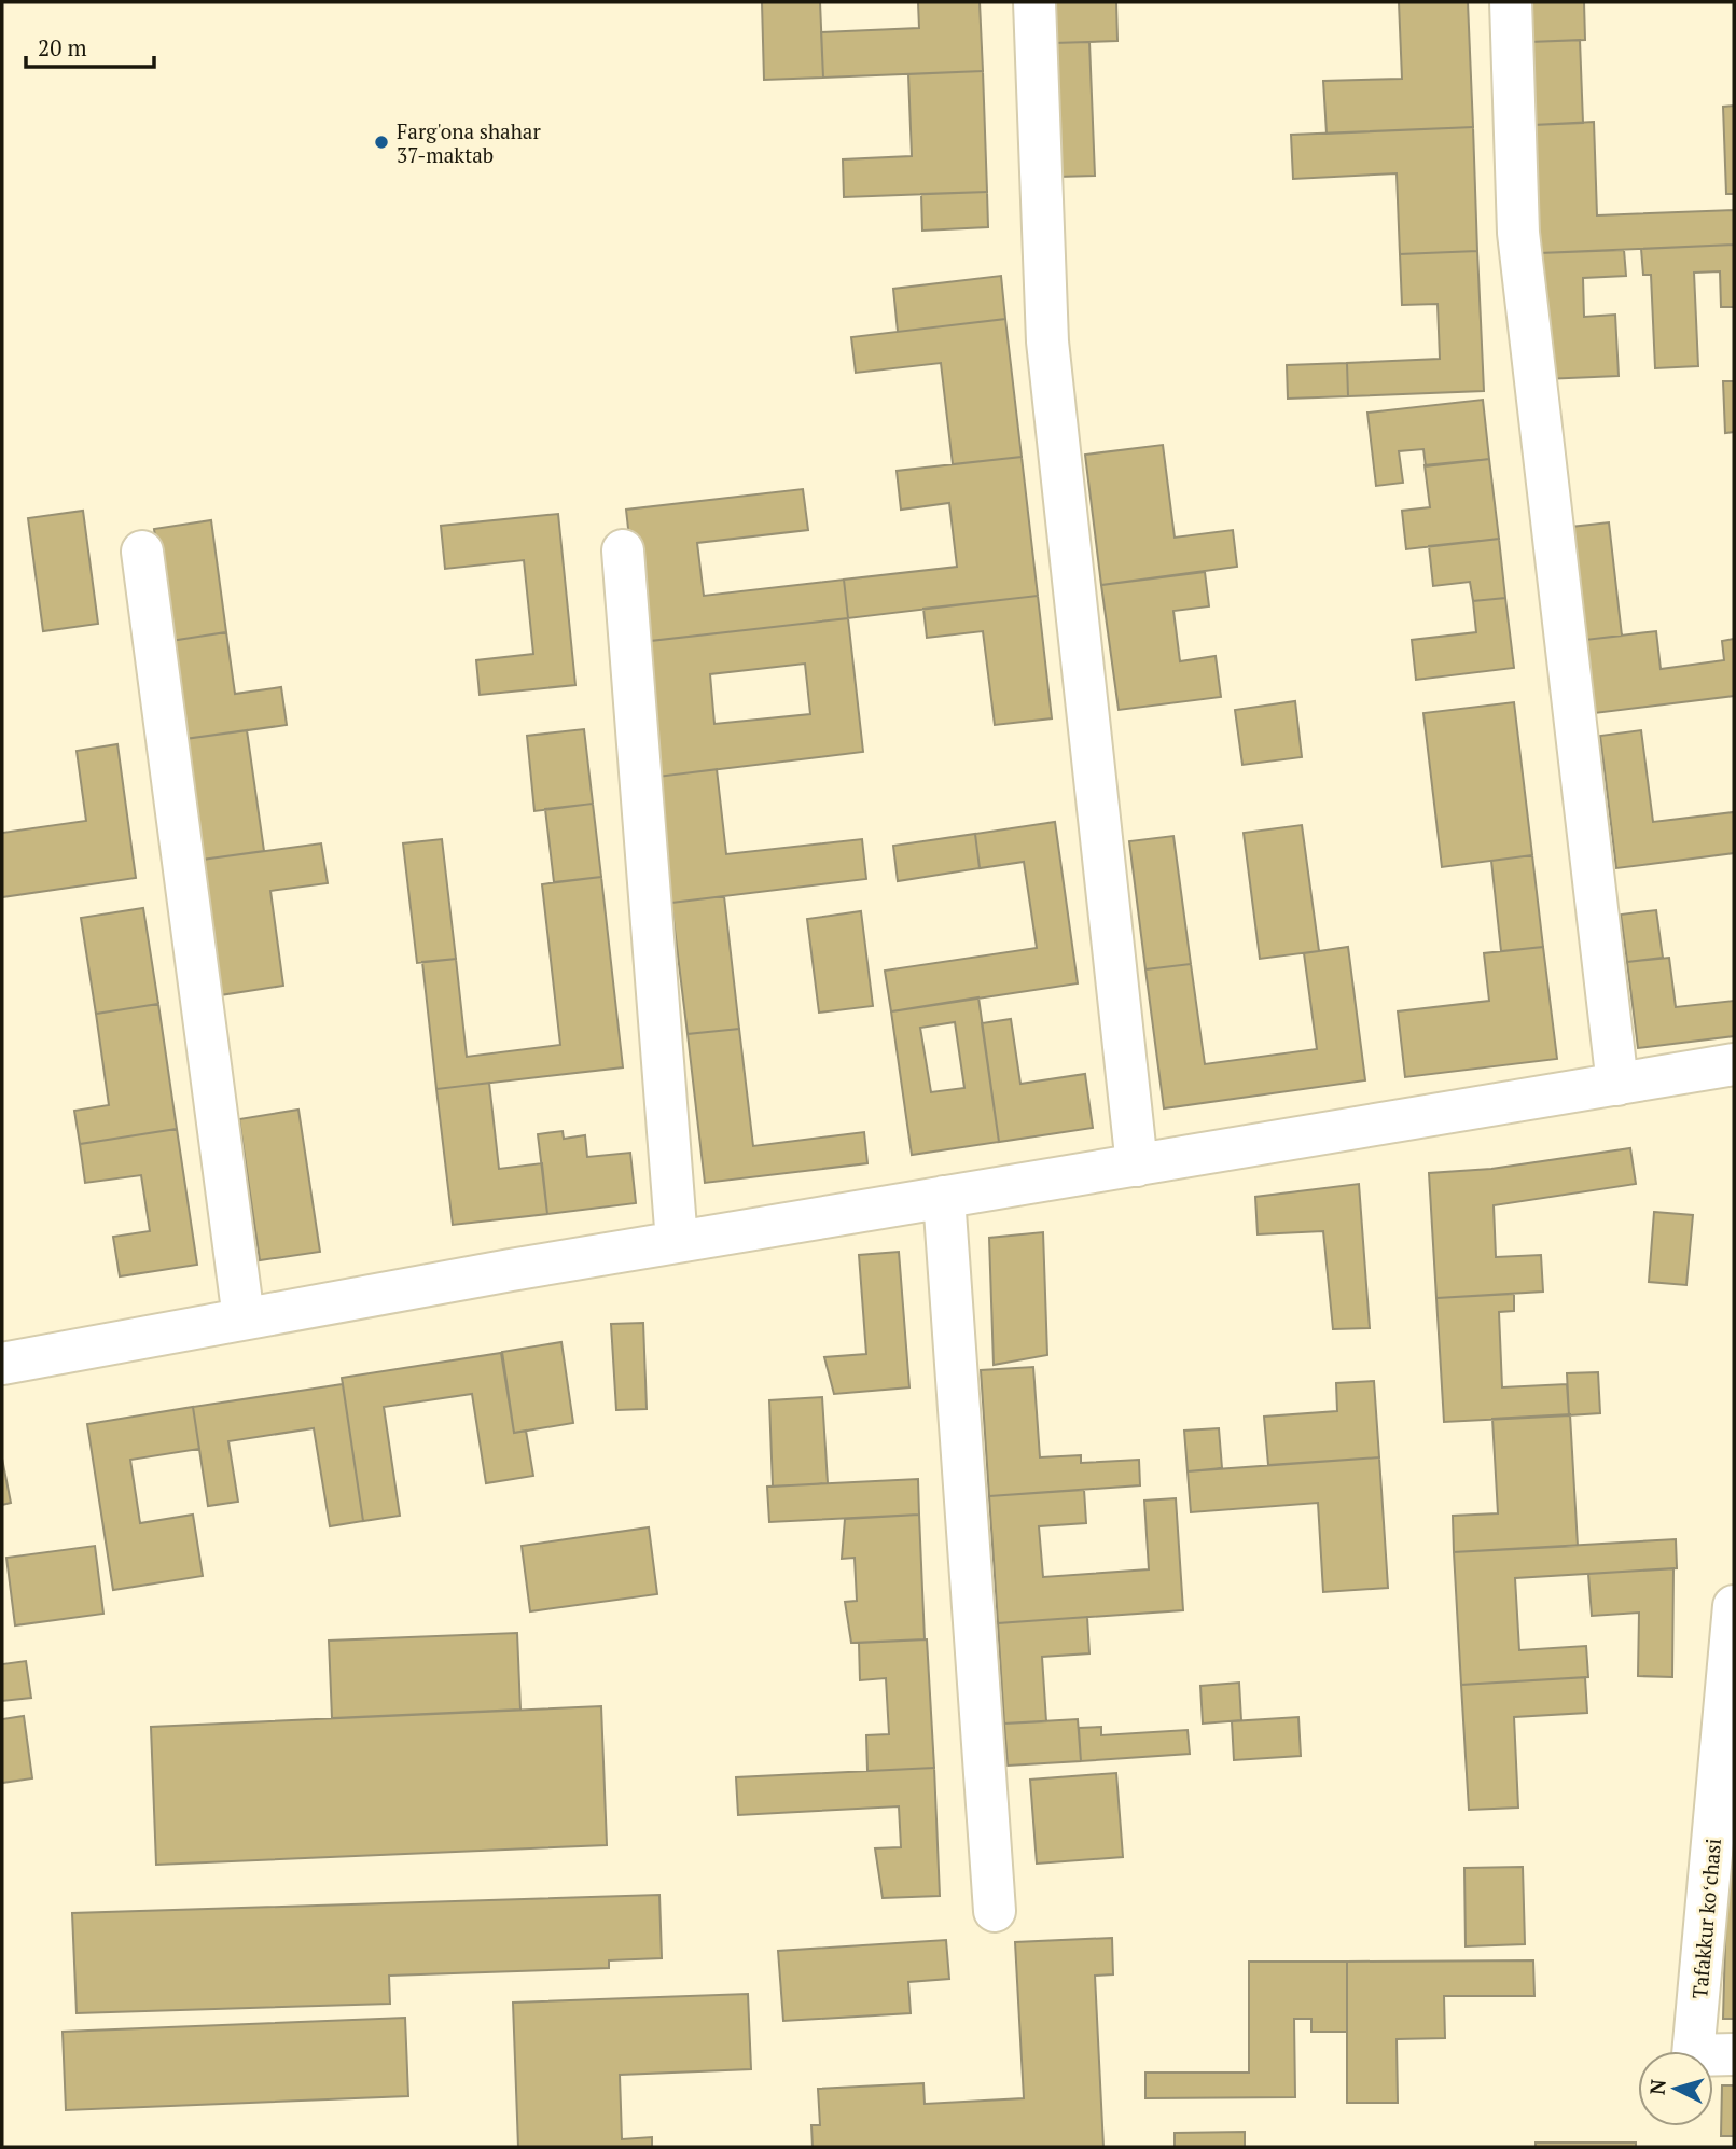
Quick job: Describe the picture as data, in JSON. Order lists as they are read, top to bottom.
{
  "streets": {
    "street": ["Tafakkur koʻchasi"]
  },
  "places": ["Farg'ona shahar 37-maktab"],
  "scale_bar": "20 m",
  "north": "left"
}
